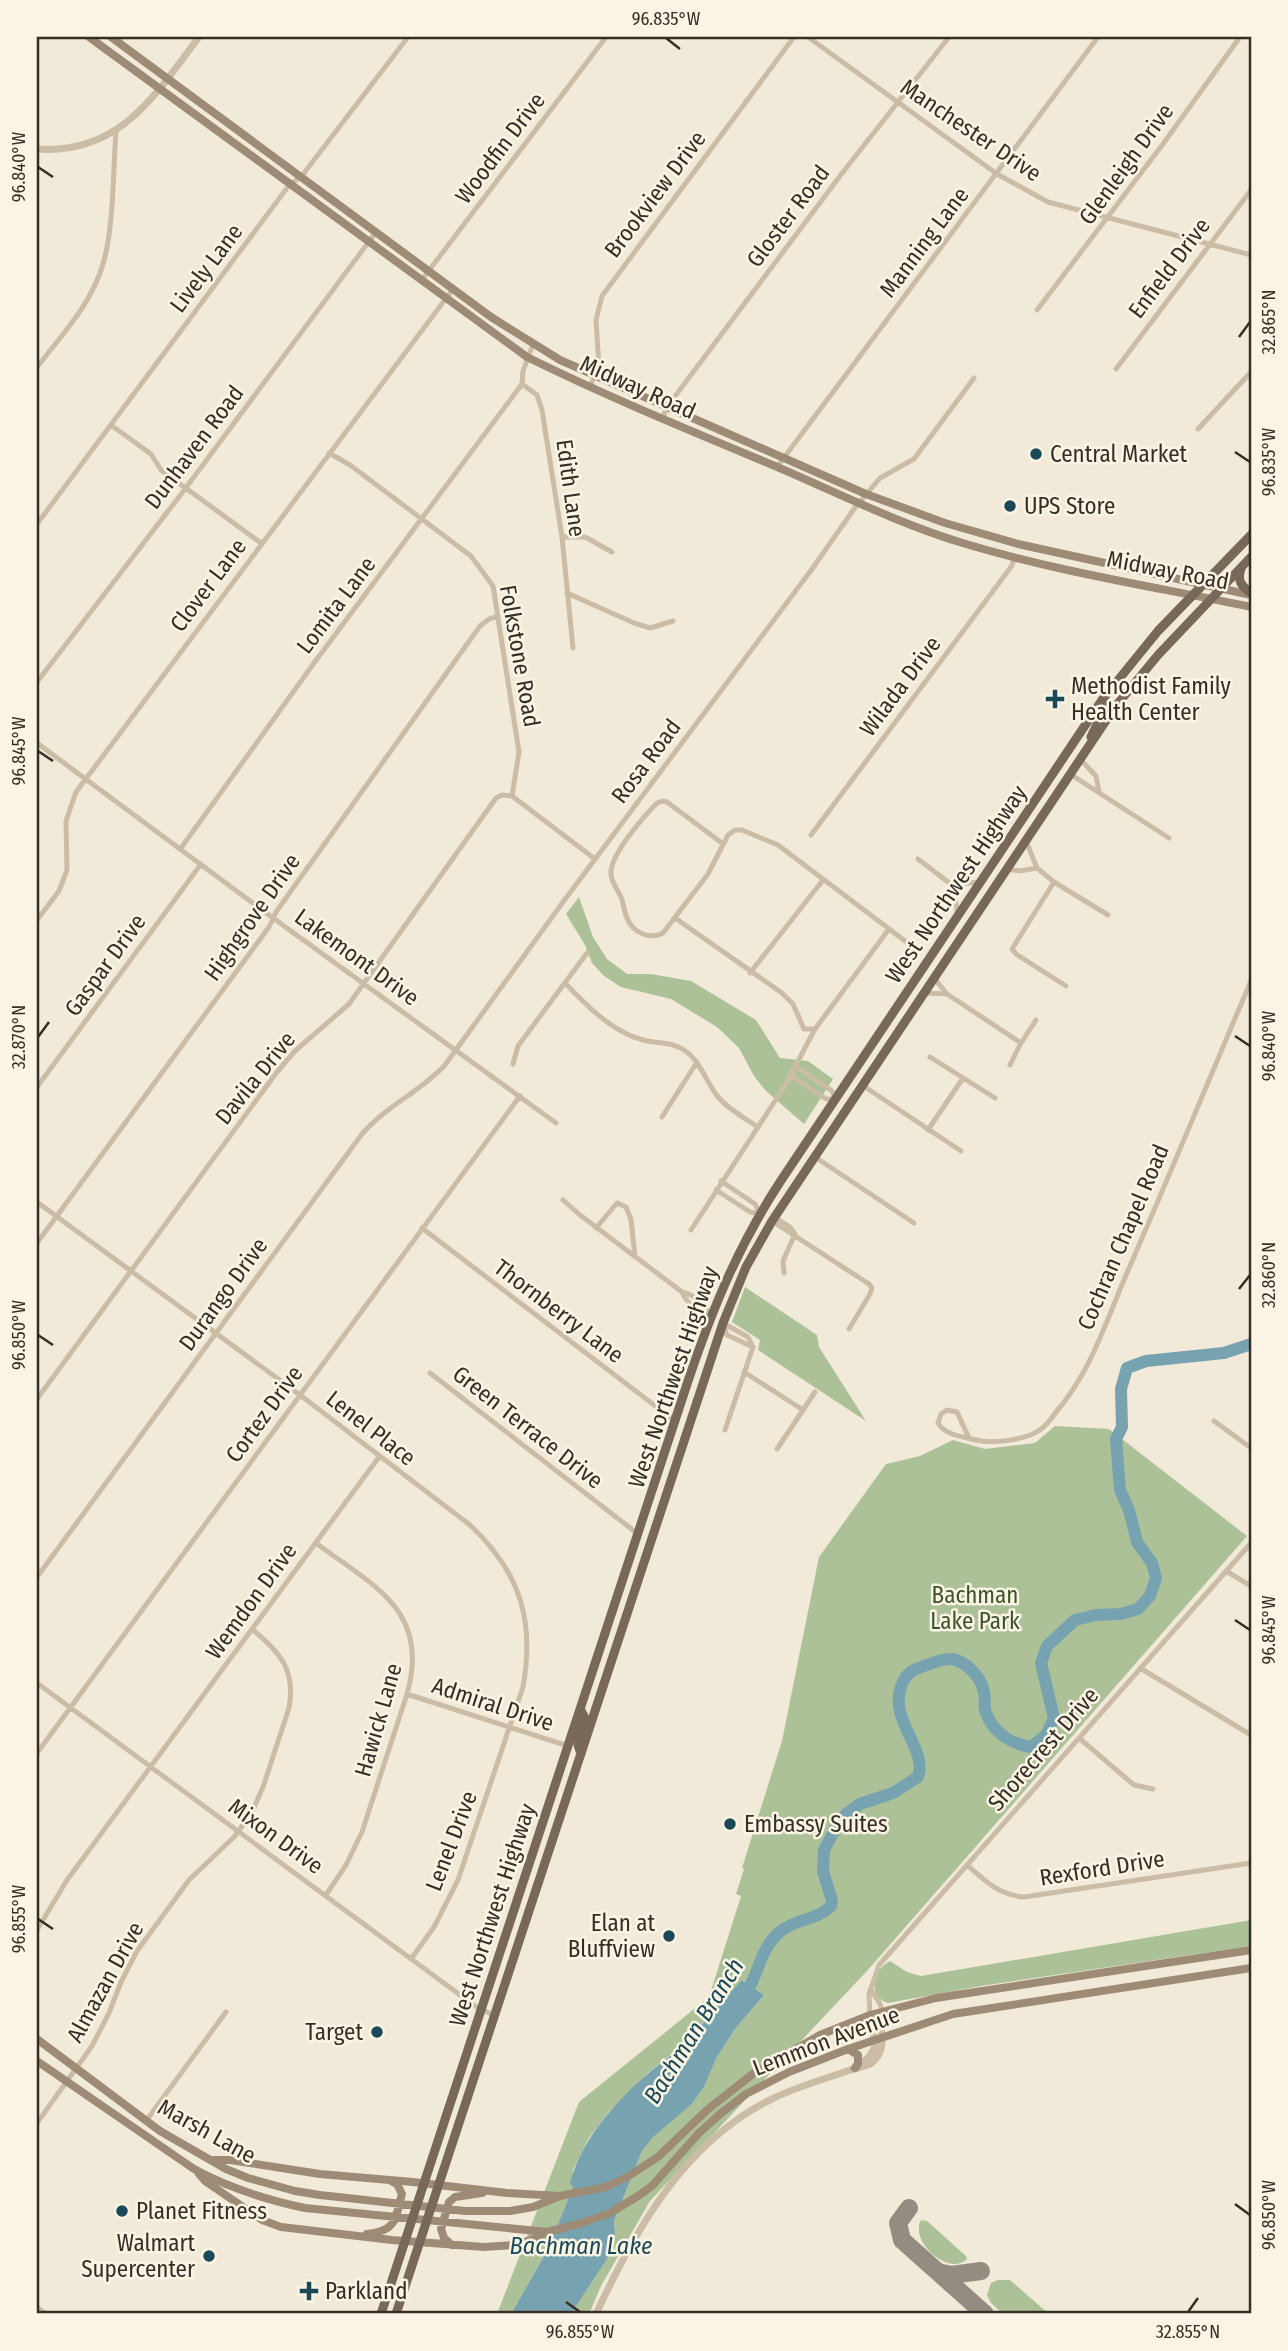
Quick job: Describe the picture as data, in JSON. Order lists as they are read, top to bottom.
{
  "streets": {
    "main road": [
      "Midway Road",
      "West Northwest Highway",
      "Lemmon Avenue",
      "Marsh Lane"
    ],
    "street": [
      "Manchester Drive",
      "Woodfin Drive",
      "Glenleigh Drive",
      "Brookview Drive",
      "Gloster Road",
      "Manning Lane",
      "Lively Lane",
      "Enfield Drive",
      "Dunhaven Road",
      "Edith Lane",
      "Clover Lane",
      "Lomita Lane",
      "Folkstone Road",
      "Wilada Drive",
      "Rosa Road",
      "Highgrove Drive",
      "Lakemont Drive",
      "Gaspar Drive",
      "Davila Drive",
      "Cochran Chapel Road",
      "Durango Drive",
      "Thornberry Lane",
      "Cortez Drive",
      "Green Terrace Drive",
      "Lenel Place",
      "Wemdon Drive",
      "Admiral Drive",
      "Hawick Lane",
      "Shorecrest Drive",
      "Mixon Drive",
      "Lenel Drive",
      "Rexford Drive",
      "Almazan Drive"
    ]
  },
  "crossings": [
    ["Manchester Drive", "Glenleigh Drive"],
    ["Manchester Drive", "Gloster Road"],
    ["Manchester Drive", "Manning Lane"],
    ["Manchester Drive", "Enfield Drive"],
    ["Woodfin Drive", "Midway Road"],
    ["Brookview Drive", "Midway Road"],
    ["Gloster Road", "Midway Road"],
    ["Manning Lane", "Midway Road"],
    ["Lively Lane", "Midway Road"],
    ["Midway Road", "Dunhaven Road"],
    ["Midway Road", "Clover Lane"],
    ["Midway Road", "Wilada Drive"],
    ["Midway Road", "Rosa Road"],
    ["Midway Road", "West Northwest Highway"],
    ["Edith Lane", "Lomita Lane"],
    ["Clover Lane", "Folkstone Road"],
    ["Clover Lane", "Lakemont Drive"],
    ["Lomita Lane", "Folkstone Road"],
    ["Lomita Lane", "Lakemont Drive"],
    ["Folkstone Road", "Highgrove Drive"],
    ["Folkstone Road", "Davila Drive"],
    ["Rosa Road", "Lakemont Drive"],
    ["Rosa Road", "Durango Drive"],
    ["West Northwest Highway", "Thornberry Lane"],
    ["West Northwest Highway", "Green Terrace Drive"],
    ["West Northwest Highway", "Admiral Drive"],
    ["West Northwest Highway", "Mixon Drive"],
    ["Highgrove Drive", "Lakemont Drive"],
    ["Highgrove Drive", "Lenel Place"],
    ["Lakemont Drive", "Gaspar Drive"],
    ["Lakemont Drive", "Davila Drive"],
    ["Lakemont Drive", "Durango Drive"],
    ["Lakemont Drive", "Cortez Drive"],
    ["Davila Drive", "Lenel Place"],
    ["Durango Drive", "Lenel Place"],
    ["Thornberry Lane", "Cortez Drive"],
    ["Cortez Drive", "Lenel Place"],
    ["Cortez Drive", "Mixon Drive"],
    ["Lenel Place", "Wemdon Drive"],
    ["Lenel Place", "Admiral Drive"],
    ["Lenel Place", "Lenel Drive"],
    ["Wemdon Drive", "Hawick Lane"],
    ["Wemdon Drive", "Mixon Drive"],
    ["Wemdon Drive", "Almazan Drive"],
    ["Admiral Drive", "Hawick Lane"],
    ["Admiral Drive", "Lenel Drive"],
    ["Hawick Lane", "Mixon Drive"],
    ["Shorecrest Drive", "Rexford Drive"],
    ["Shorecrest Drive", "Lemmon Avenue"],
    ["Mixon Drive", "Lenel Drive"],
    ["Mixon Drive", "Almazan Drive"],
    ["Almazan Drive", "Marsh Lane"],
    ["Lemmon Avenue", "Marsh Lane"]
  ],
  "water": ["Bachman Branch", "Bachman Lake"],
  "parks": ["Bachman Lake Park"],
  "places": {
    "other": [
      "Central Market",
      "UPS Store",
      "Embassy Suites",
      "Elan at Bluffview",
      "Target",
      "Planet Fitness",
      "Walmart Supercenter"
    ],
    "health": ["Methodist Family Health Center", "Parkland"]
  },
  "coordinates": [
    "96.835°W",
    "96.840°W",
    "32.865°N",
    "96.845°W",
    "32.870°N",
    "32.860°N",
    "96.850°W",
    "96.855°W",
    "32.855°N"
  ]
}
